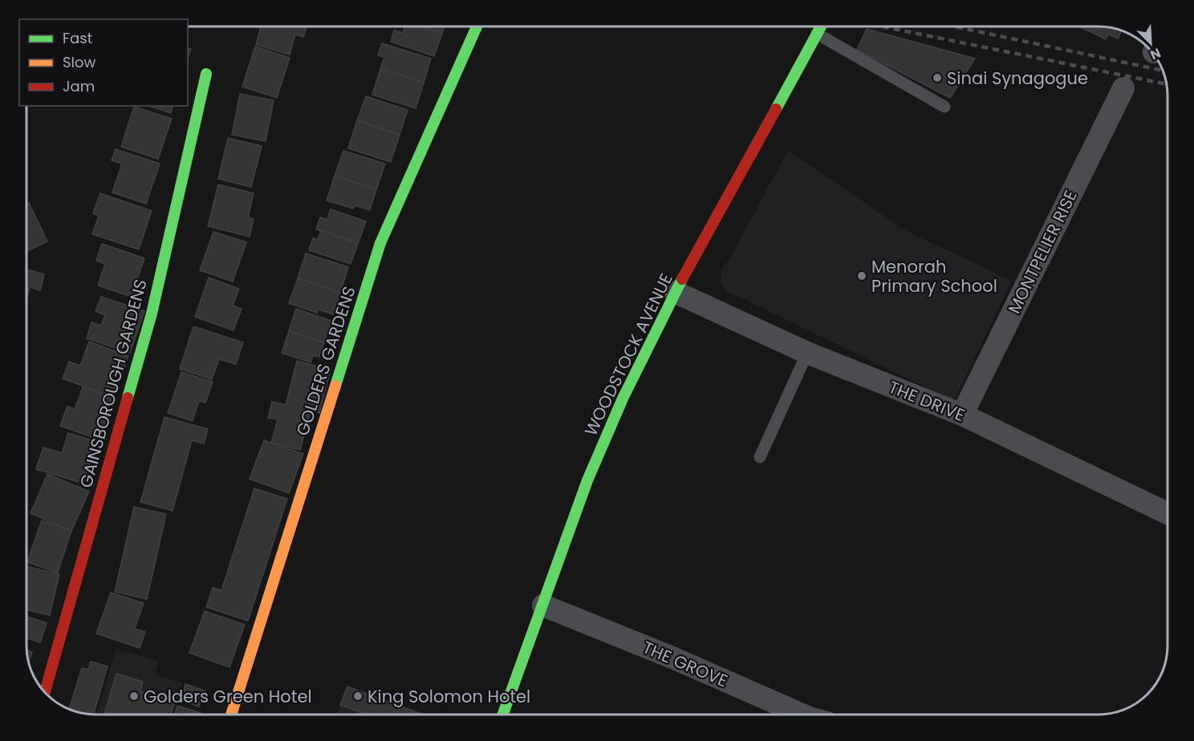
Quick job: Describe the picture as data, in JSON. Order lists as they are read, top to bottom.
{
  "streets": {
    "street": [
      "MONTPELIER RISE",
      "WOODSTOCK AVENUE",
      "GOLDERS GARDENS",
      "GAINSBOROUGH GARDENS",
      "THE DRIVE",
      "THE GROVE"
    ]
  },
  "crossings": [
    ["MONTPELIER RISE", "THE DRIVE"],
    ["WOODSTOCK AVENUE", "THE DRIVE"],
    ["WOODSTOCK AVENUE", "THE GROVE"]
  ],
  "places": [
    "Sinai Synagogue",
    "Menorah Primary School",
    "Golders Green Hotel",
    "King Solomon Hotel"
  ],
  "legend": ["Fast", "Slow", "Jam"],
  "north": "bottom right"
}
